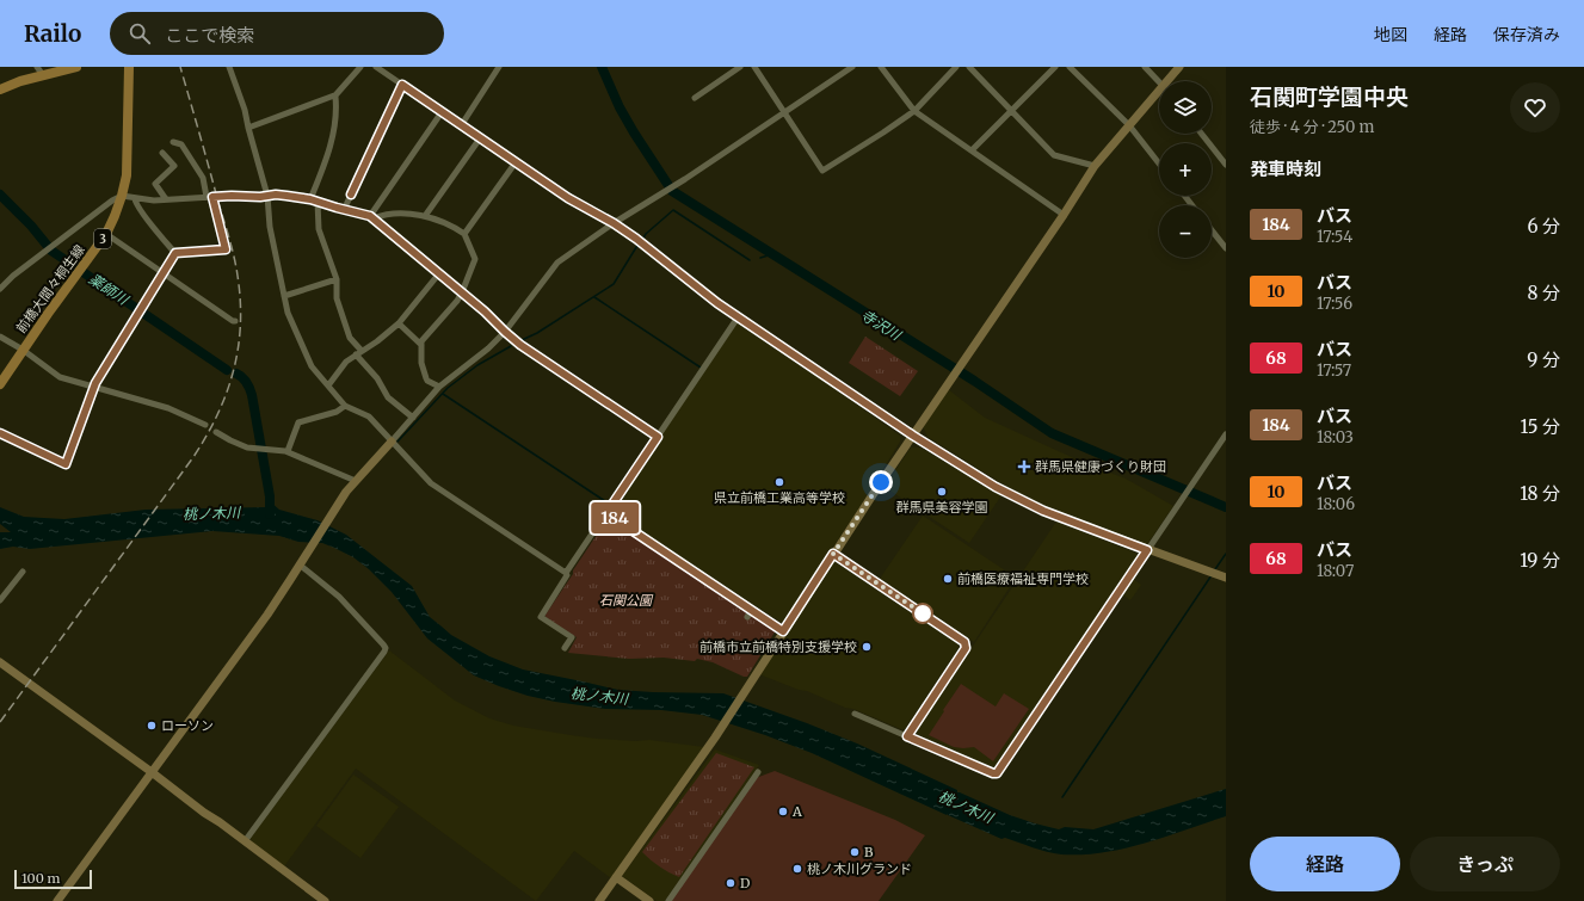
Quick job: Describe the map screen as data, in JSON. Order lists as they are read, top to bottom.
{
  "streets": {
    "main road": ["3", "前橋大間々桐生線"]
  },
  "water": ["薬師川", "寺沢川", "桃ノ木川"],
  "parks": ["石関公園"],
  "places": {
    "health": ["群馬県健康づくり財団"],
    "other": [
      "県立前橋工業高等学校",
      "群馬県美容学園",
      "前橋医療福祉専門学校",
      "前橋市立前橋特別支援学校",
      "ローソン",
      "A",
      "B",
      "桃ノ木川グランド",
      "D"
    ]
  },
  "lines": ["bus line 184"],
  "scale_bar": "100 m",
  "page": {
    "header": "Railo",
    "search": "ここで検索",
    "nav": ["地図", "経路", "保存済み"],
    "on_map": "184",
    "heading": [
      ["石関町学園中央", "徒歩 · 4 分 · 250 m"],
      "発車時刻"
    ],
    "map_buttons": ["+", "−"],
    "list": [
      {
        "mark": "184",
        "name": "バス",
        "note": "17:54",
        "value": "6 分"
      },
      {
        "mark": "10",
        "name": "バス",
        "note": "17:56",
        "value": "8 分"
      },
      {
        "mark": "68",
        "name": "バス",
        "note": "17:57",
        "value": "9 分"
      },
      {
        "mark": "184",
        "name": "バス",
        "note": "18:03",
        "value": "15 分"
      },
      {
        "mark": "10",
        "name": "バス",
        "note": "18:06",
        "value": "18 分"
      },
      {
        "mark": "68",
        "name": "バス",
        "note": "18:07",
        "value": "19 分"
      }
    ],
    "buttons": ["経路", "きっぷ"],
    "scale": "100 m"
  }
}
